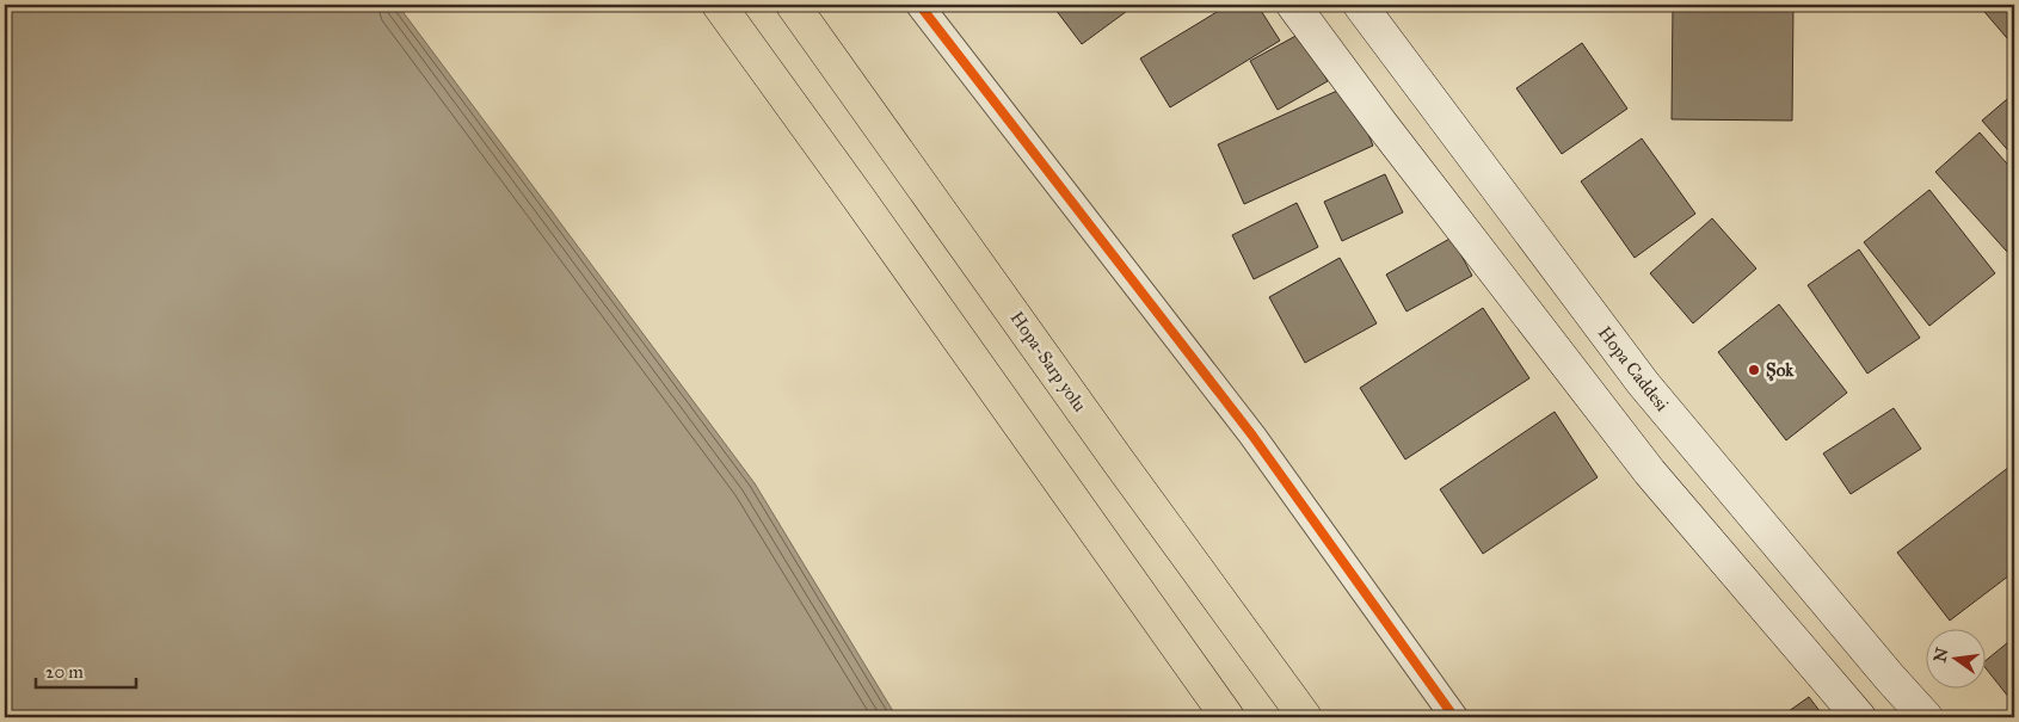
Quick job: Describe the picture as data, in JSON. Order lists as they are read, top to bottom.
{
  "streets": {
    "highway": ["Hopa-Sarp yolu"],
    "main road": ["Hopa Caddesi"]
  },
  "places": ["Şok"],
  "scale_bar": "20 m",
  "north": "left"
}
